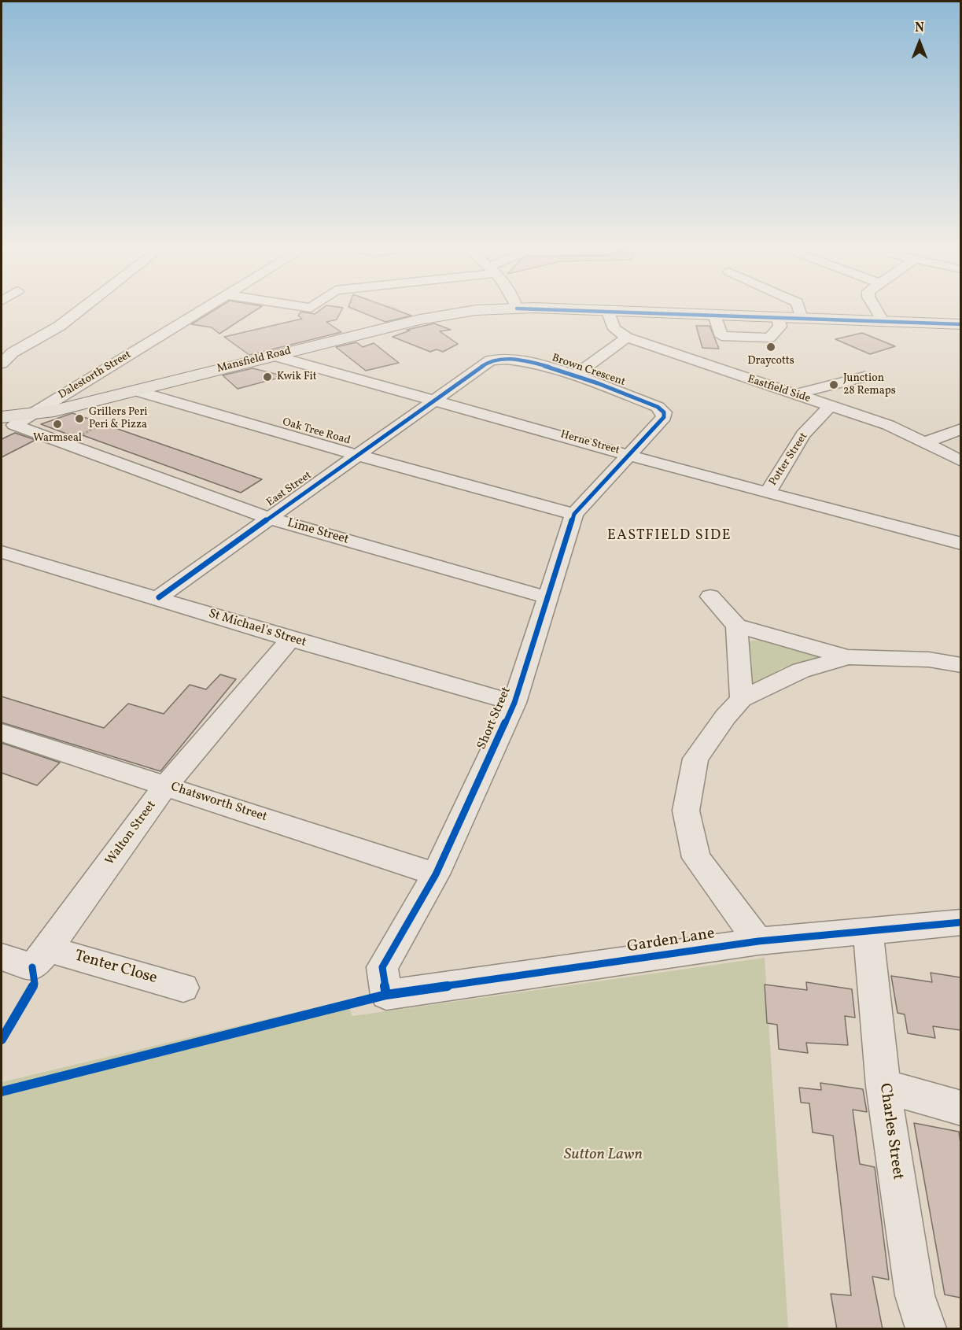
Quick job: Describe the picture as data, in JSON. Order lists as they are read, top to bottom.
{
  "streets": {
    "main road": ["Mansfield Road"],
    "street": [
      "Brown Crescent",
      "Dalestorth Street",
      "Eastfield Side",
      "Oak Tree Road",
      "Herne Street",
      "Potter Street",
      "East Street",
      "Lime Street",
      "St Michael's Street",
      "Short Street",
      "Chatsworth Street",
      "Walton Street",
      "Garden Lane",
      "Tenter Close",
      "Charles Street"
    ]
  },
  "crossings": [
    ["Mansfield Road", "Dalestorth Street"],
    ["Mansfield Road", "Eastfield Side"],
    ["Mansfield Road", "Oak Tree Road"],
    ["Mansfield Road", "Herne Street"],
    ["Mansfield Road", "Lime Street"],
    ["Brown Crescent", "Eastfield Side"],
    ["Brown Crescent", "Herne Street"],
    ["Brown Crescent", "East Street"],
    ["Brown Crescent", "Short Street"],
    ["Eastfield Side", "Potter Street"],
    ["Oak Tree Road", "East Street"],
    ["Oak Tree Road", "Short Street"],
    ["Herne Street", "Potter Street"],
    ["Herne Street", "East Street"],
    ["Herne Street", "Short Street"],
    ["East Street", "Lime Street"],
    ["East Street", "St Michael's Street"],
    ["Lime Street", "Short Street"],
    ["St Michael's Street", "Short Street"],
    ["St Michael's Street", "Walton Street"],
    ["Short Street", "Chatsworth Street"],
    ["Short Street", "Garden Lane"],
    ["Chatsworth Street", "Walton Street"],
    ["Walton Street", "Tenter Close"],
    ["Garden Lane", "Charles Street"]
  ],
  "districts": ["EASTFIELD SIDE"],
  "parks": ["Sutton Lawn"],
  "places": [
    "Draycotts",
    "Kwik Fit",
    "Junction 28 Remaps",
    "Grillers Peri Peri & Pizza",
    "Warmseal"
  ],
  "north": "top"
}
